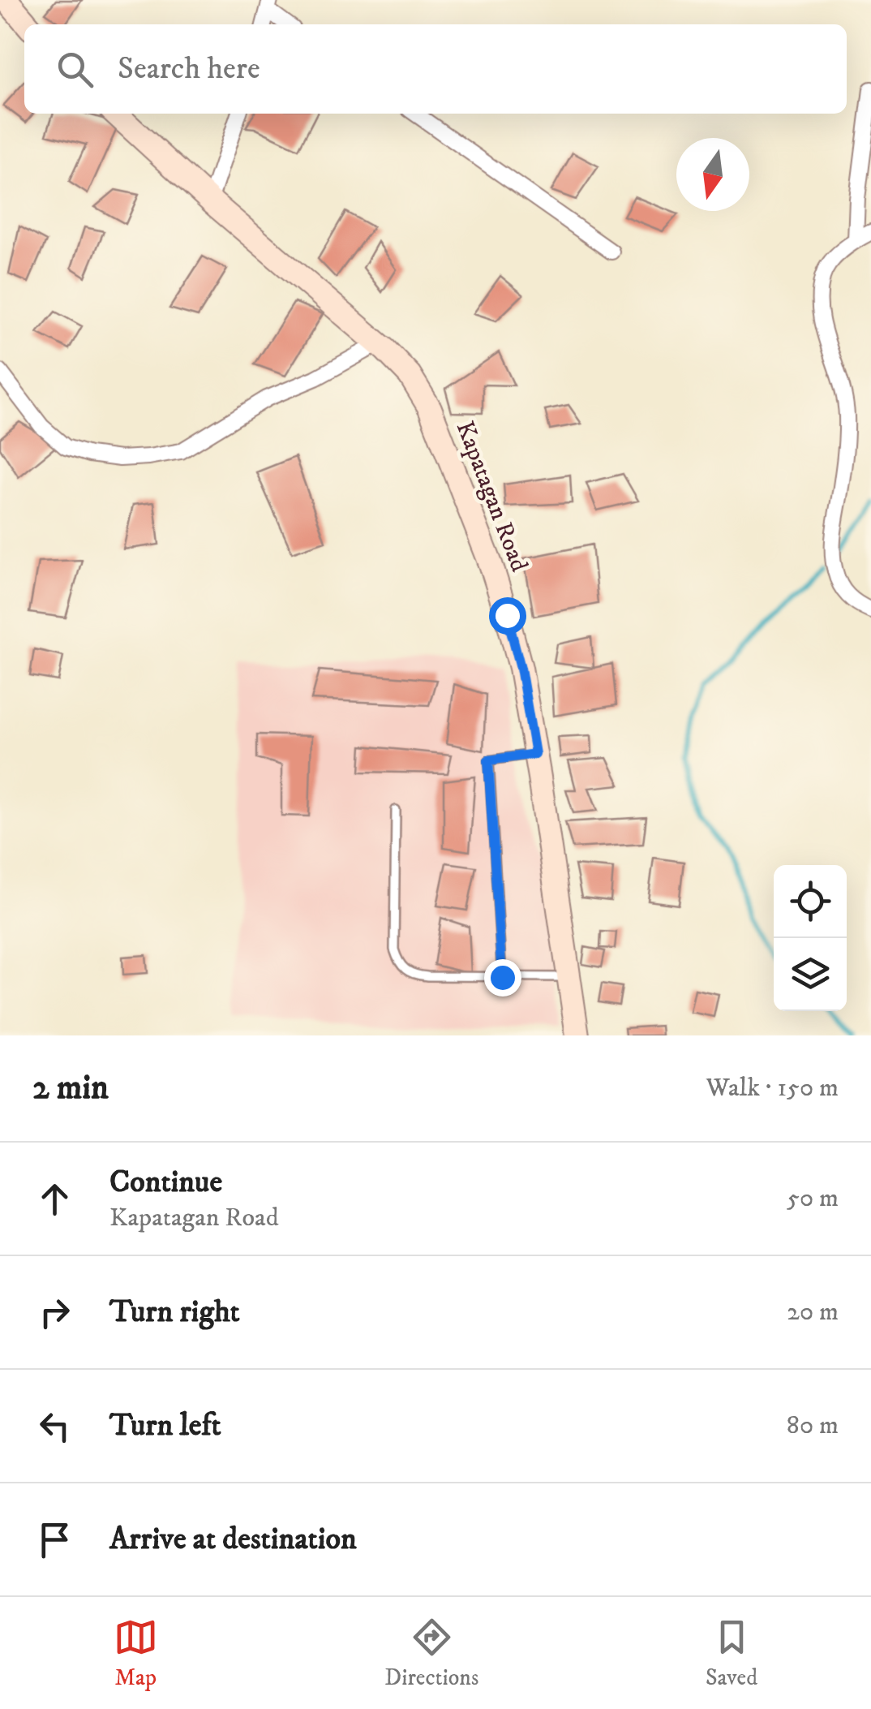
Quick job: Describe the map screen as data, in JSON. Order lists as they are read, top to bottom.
{
  "streets": {
    "main road": ["Kapatagan Road"]
  },
  "north": "bottom",
  "page": {
    "search": "Search here",
    "heading": ["2 min", "Walk · 150 m"],
    "list": [
      ["Continue", "Kapatagan Road", "50 m"],
      ["Turn right", "20 m"],
      ["Turn left", "80 m"],
      "Arrive at destination"
    ],
    "nav": ["Map", "Directions", "Saved"]
  }
}
